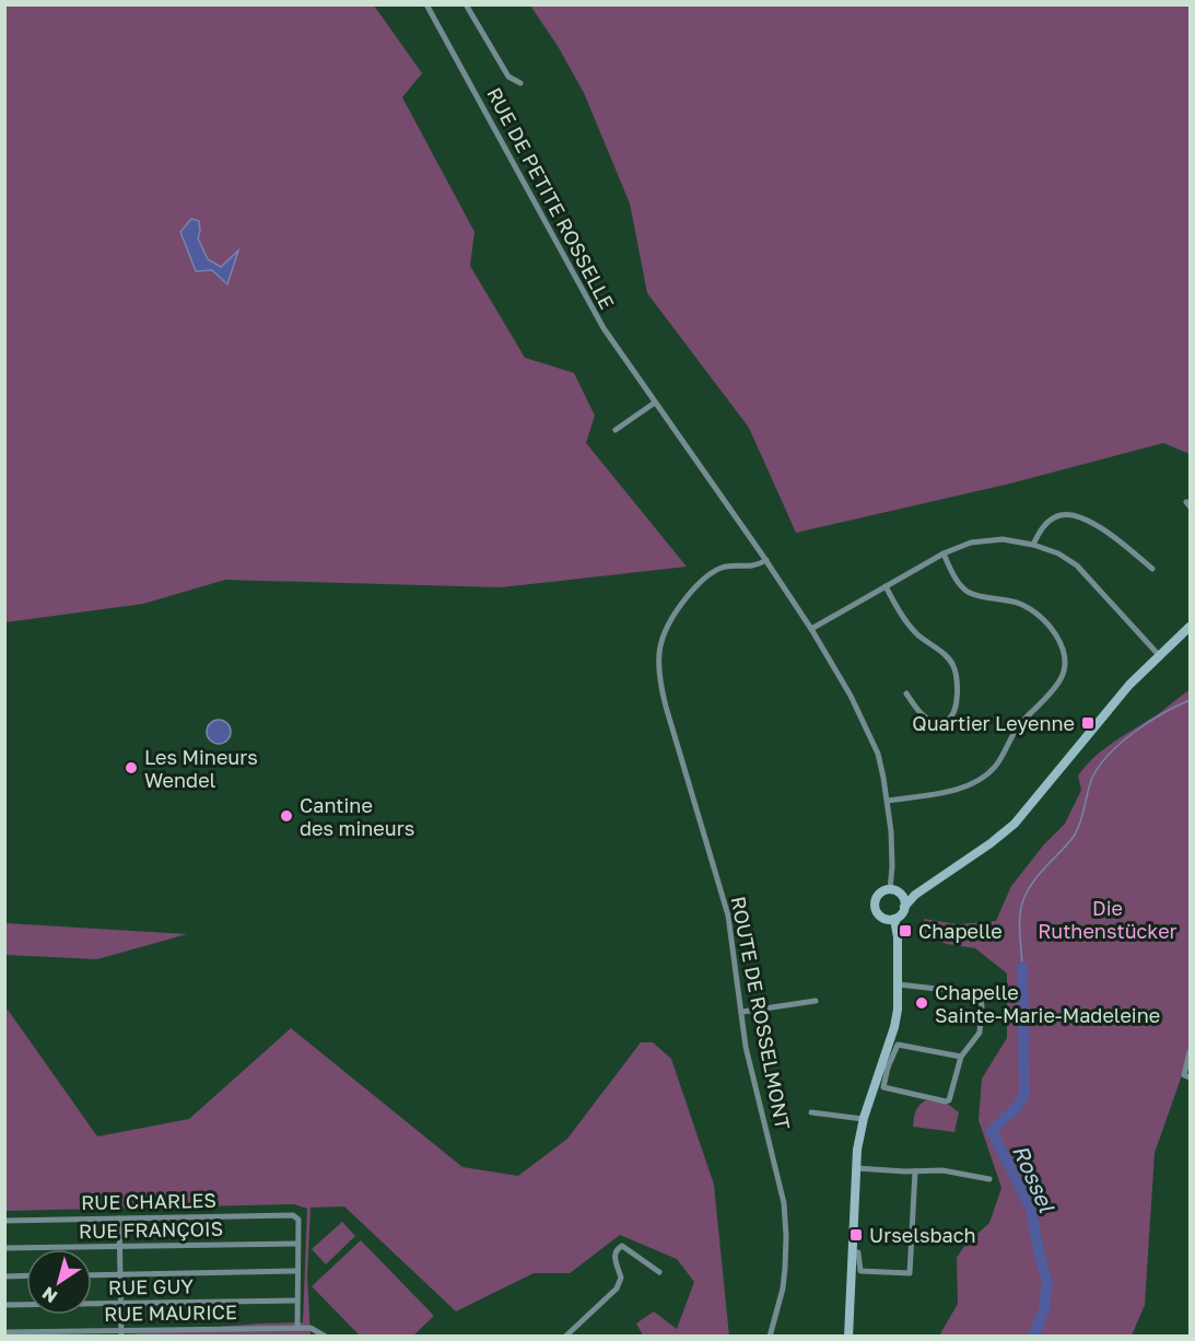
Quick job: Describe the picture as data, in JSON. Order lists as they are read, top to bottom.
{
  "streets": {
    "street": [
      "RUE DE PETITE ROSSELLE",
      "ROUTE DE ROSSELMONT",
      "RUE CHARLES",
      "RUE FRANÇOIS",
      "RUE GUY",
      "RUE MAURICE"
    ]
  },
  "crossings": [
    ["RUE DE PETITE ROSSELLE", "ROUTE DE ROSSELMONT"],
    ["RUE CHARLES", "RUE FRANÇOIS"]
  ],
  "water": ["Rossel"],
  "parks": ["Die Ruthenstücker"],
  "places": {
    "transit": ["Quartier Leyenne", "Chapelle", "Urselsbach"],
    "other": ["Les Mineurs Wendel", "Cantine des mineurs", "Chapelle Sainte-Marie-Madeleine"]
  },
  "north": "bottom left"
}
